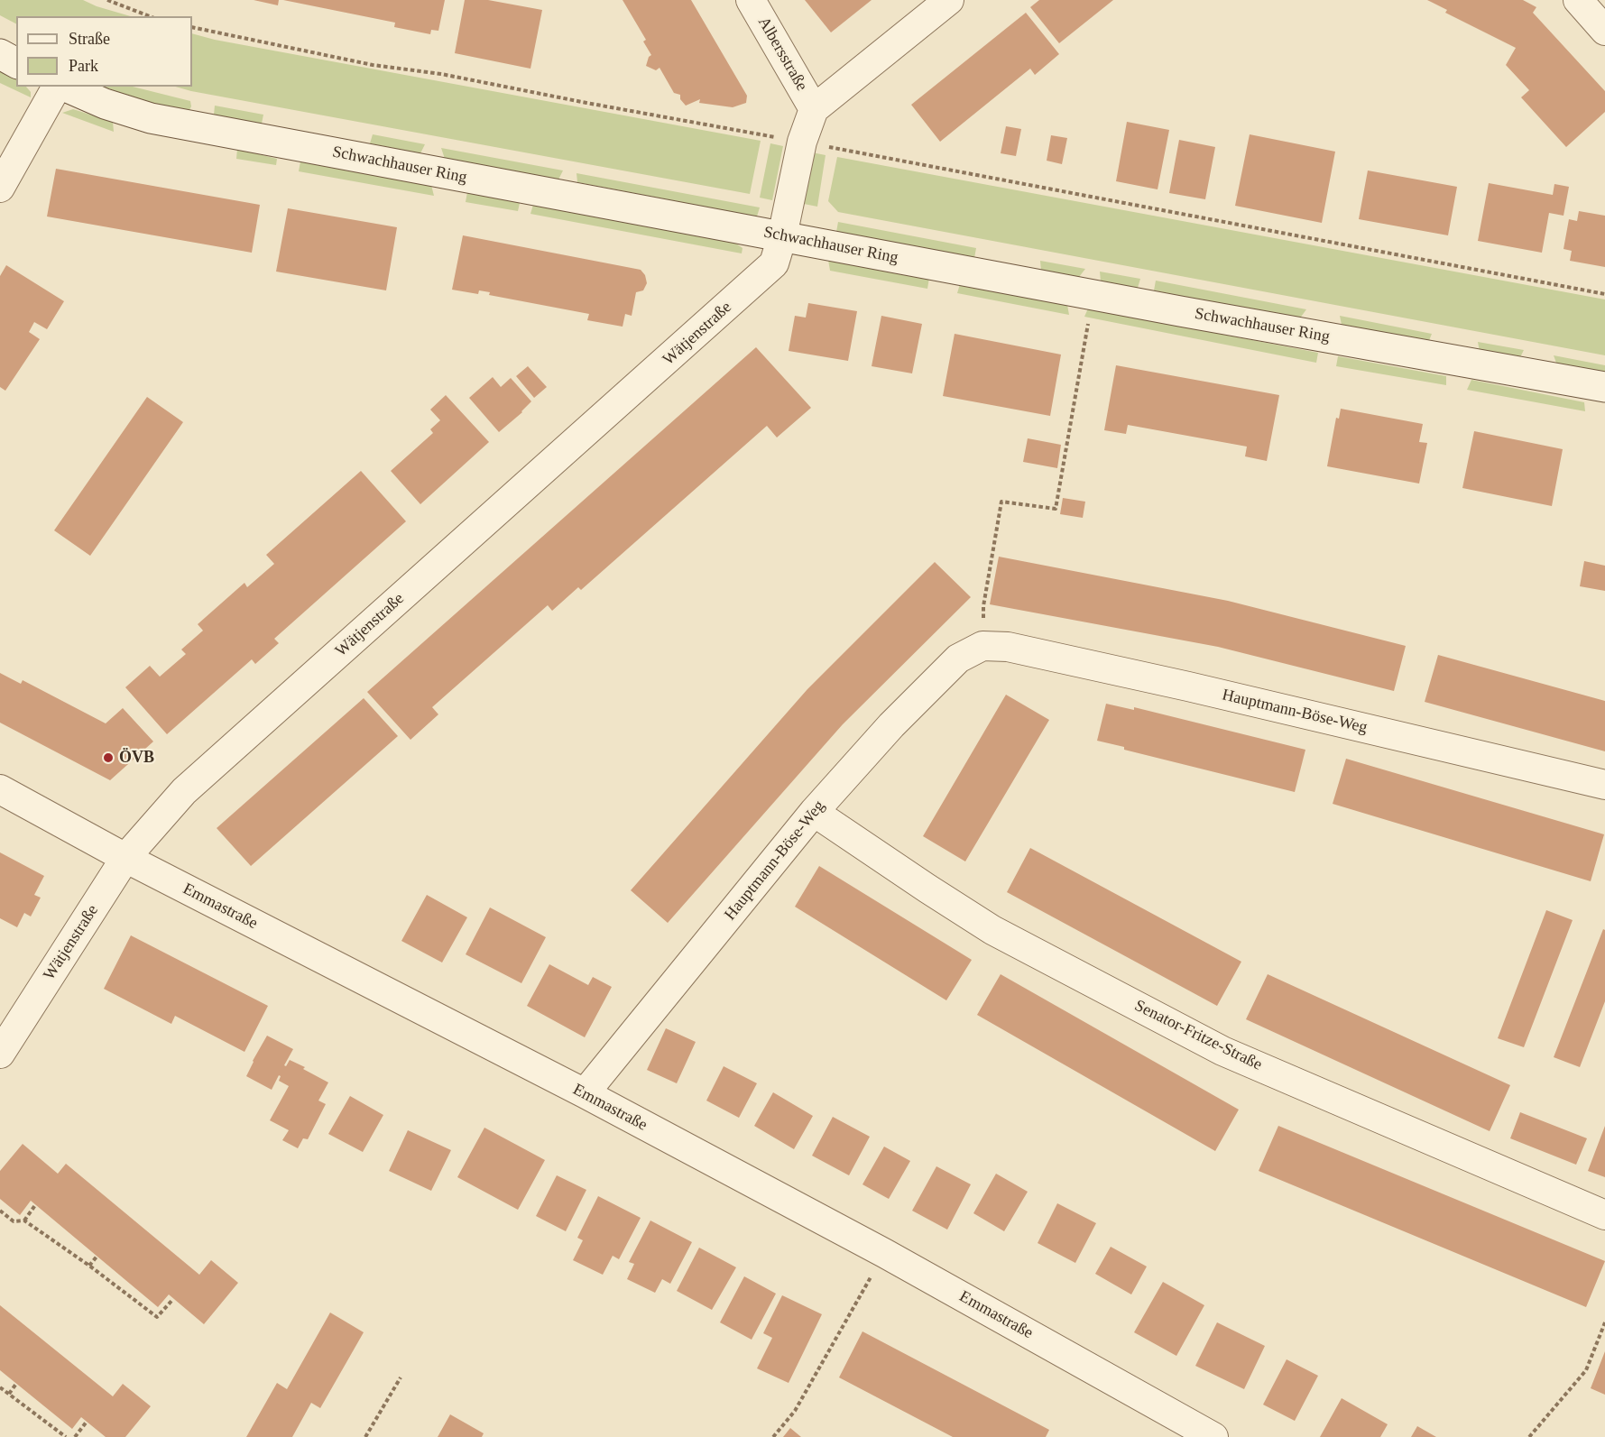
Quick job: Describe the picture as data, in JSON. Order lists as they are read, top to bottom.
{
  "streets": {
    "main road": ["Schwachhauser Ring"],
    "street": [
      "Albersstraße",
      "Wätjenstraße",
      "Hauptmann-Böse-Weg",
      "Emmastraße",
      "Senator-Fritze-Straße"
    ]
  },
  "crossings": [
    ["Albersstraße", "Wätjenstraße"],
    ["Schwachhauser Ring", "Wätjenstraße"],
    ["Wätjenstraße", "Emmastraße"],
    ["Hauptmann-Böse-Weg", "Emmastraße"],
    ["Hauptmann-Böse-Weg", "Senator-Fritze-Straße"]
  ],
  "places": ["ÖVB"],
  "legend": ["Straße", "Park"]
}
